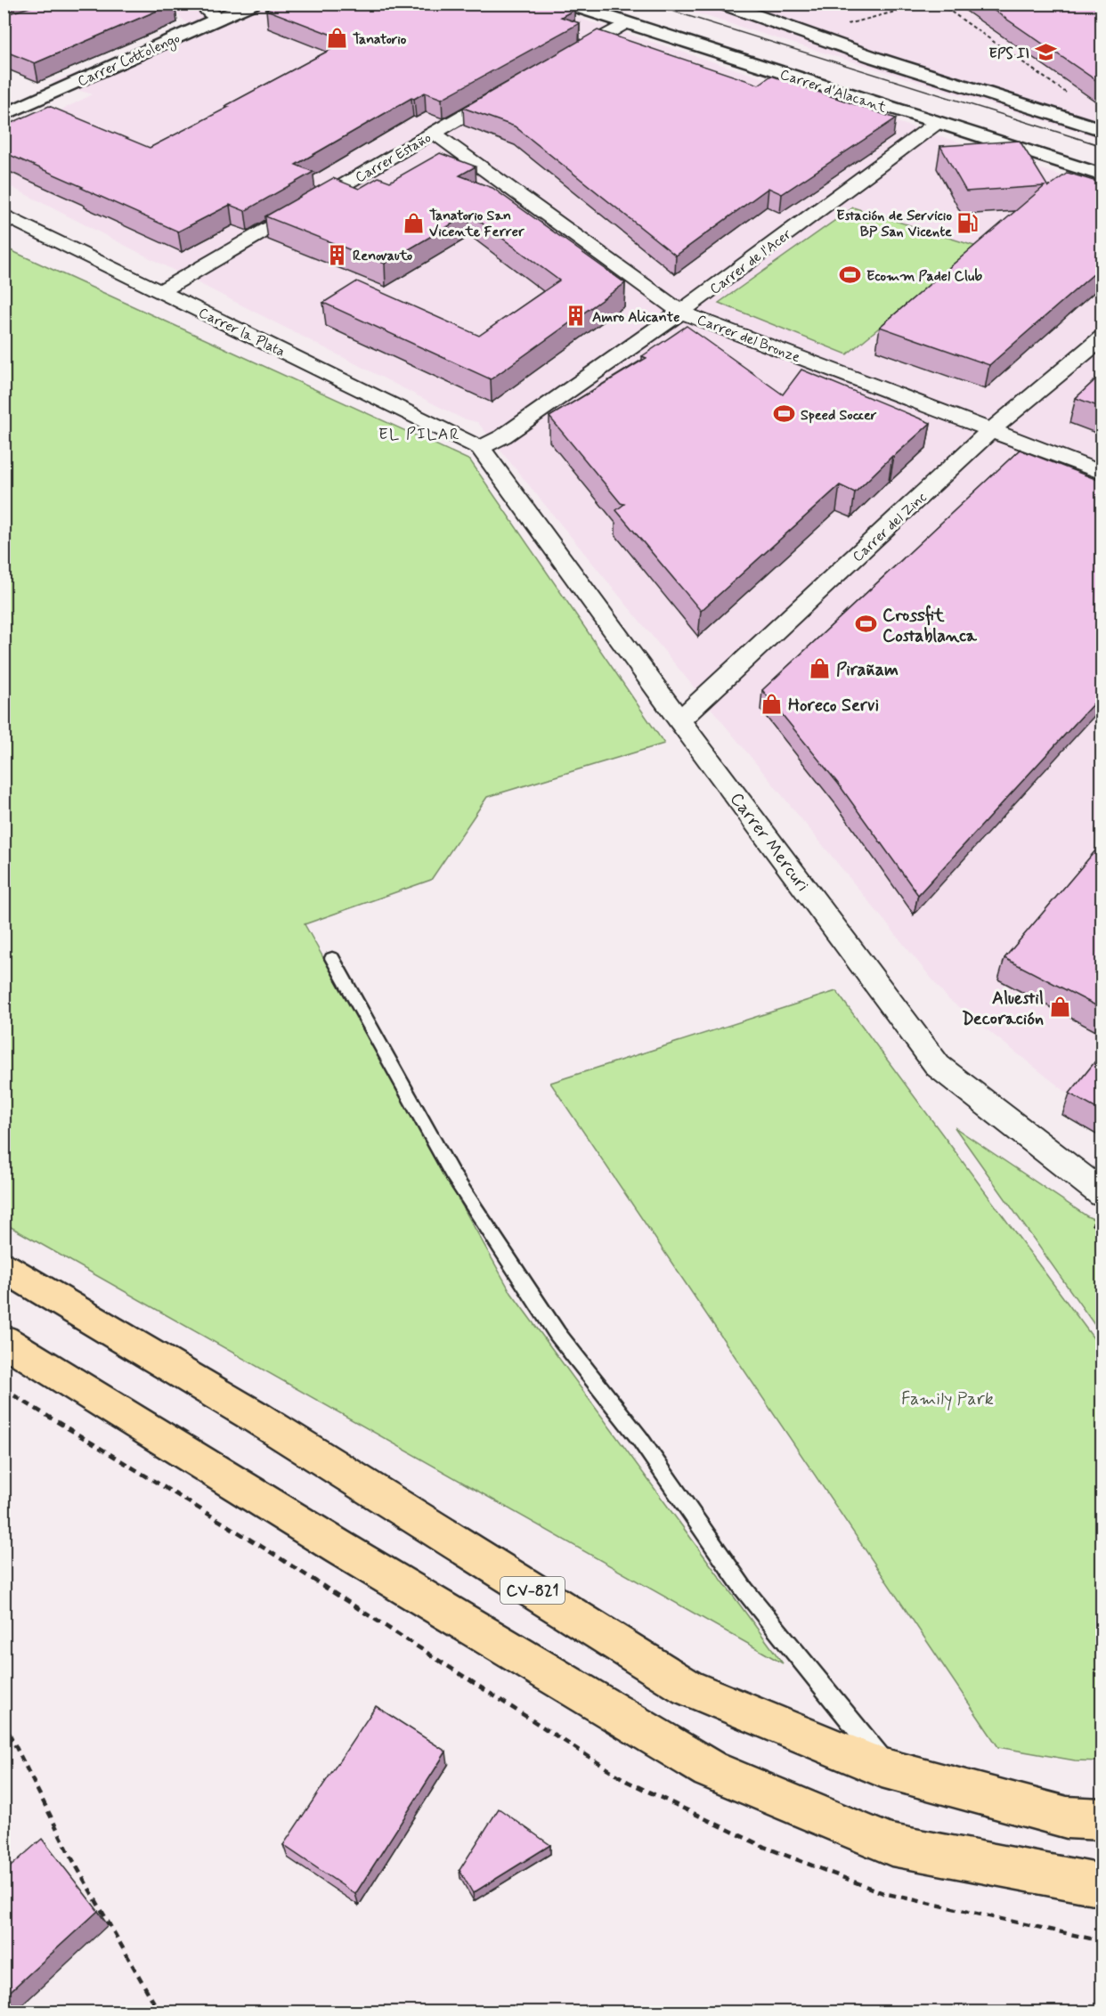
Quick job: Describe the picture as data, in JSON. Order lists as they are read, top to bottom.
{
  "streets": {
    "main road": ["Carrer Cottolengo", "Carrer d'Alacant", "CV-821"],
    "street": [
      "Carrer Estaño",
      "Carrer de l'Acer",
      "Carrer la Plata",
      "Carrer del Bronze",
      "Carrer del Zinc",
      "Carrer Mercuri"
    ]
  },
  "crossings": [
    ["Carrer d'Alacant", "Carrer de l'Acer"],
    ["Carrer Estaño", "Carrer la Plata"],
    ["Carrer Estaño", "Carrer del Bronze"],
    ["Carrer de l'Acer", "Carrer la Plata"],
    ["Carrer de l'Acer", "Carrer del Bronze"],
    ["Carrer de l'Acer", "Carrer Mercuri"],
    ["Carrer la Plata", "Carrer Mercuri"],
    ["Carrer del Bronze", "Carrer del Zinc"],
    ["Carrer del Zinc", "Carrer Mercuri"]
  ],
  "districts": ["EL PILAR"],
  "parks": ["Family Park"],
  "places": {
    "shop": [
      "Tanatorio",
      "Tanatorio San Vicente Ferrer",
      "Pirañam",
      "Horeco Servi",
      "Aluestil Decoración"
    ],
    "school or university": ["EPS II"],
    "fuel station": ["Estación de Servicio BP San Vicente"],
    "building": ["Renovauto", "Amro Alicante"],
    "sports": ["Ecomm Padel Club", "Speed Soccer", "Crossfit Costablanca"]
  }
}
